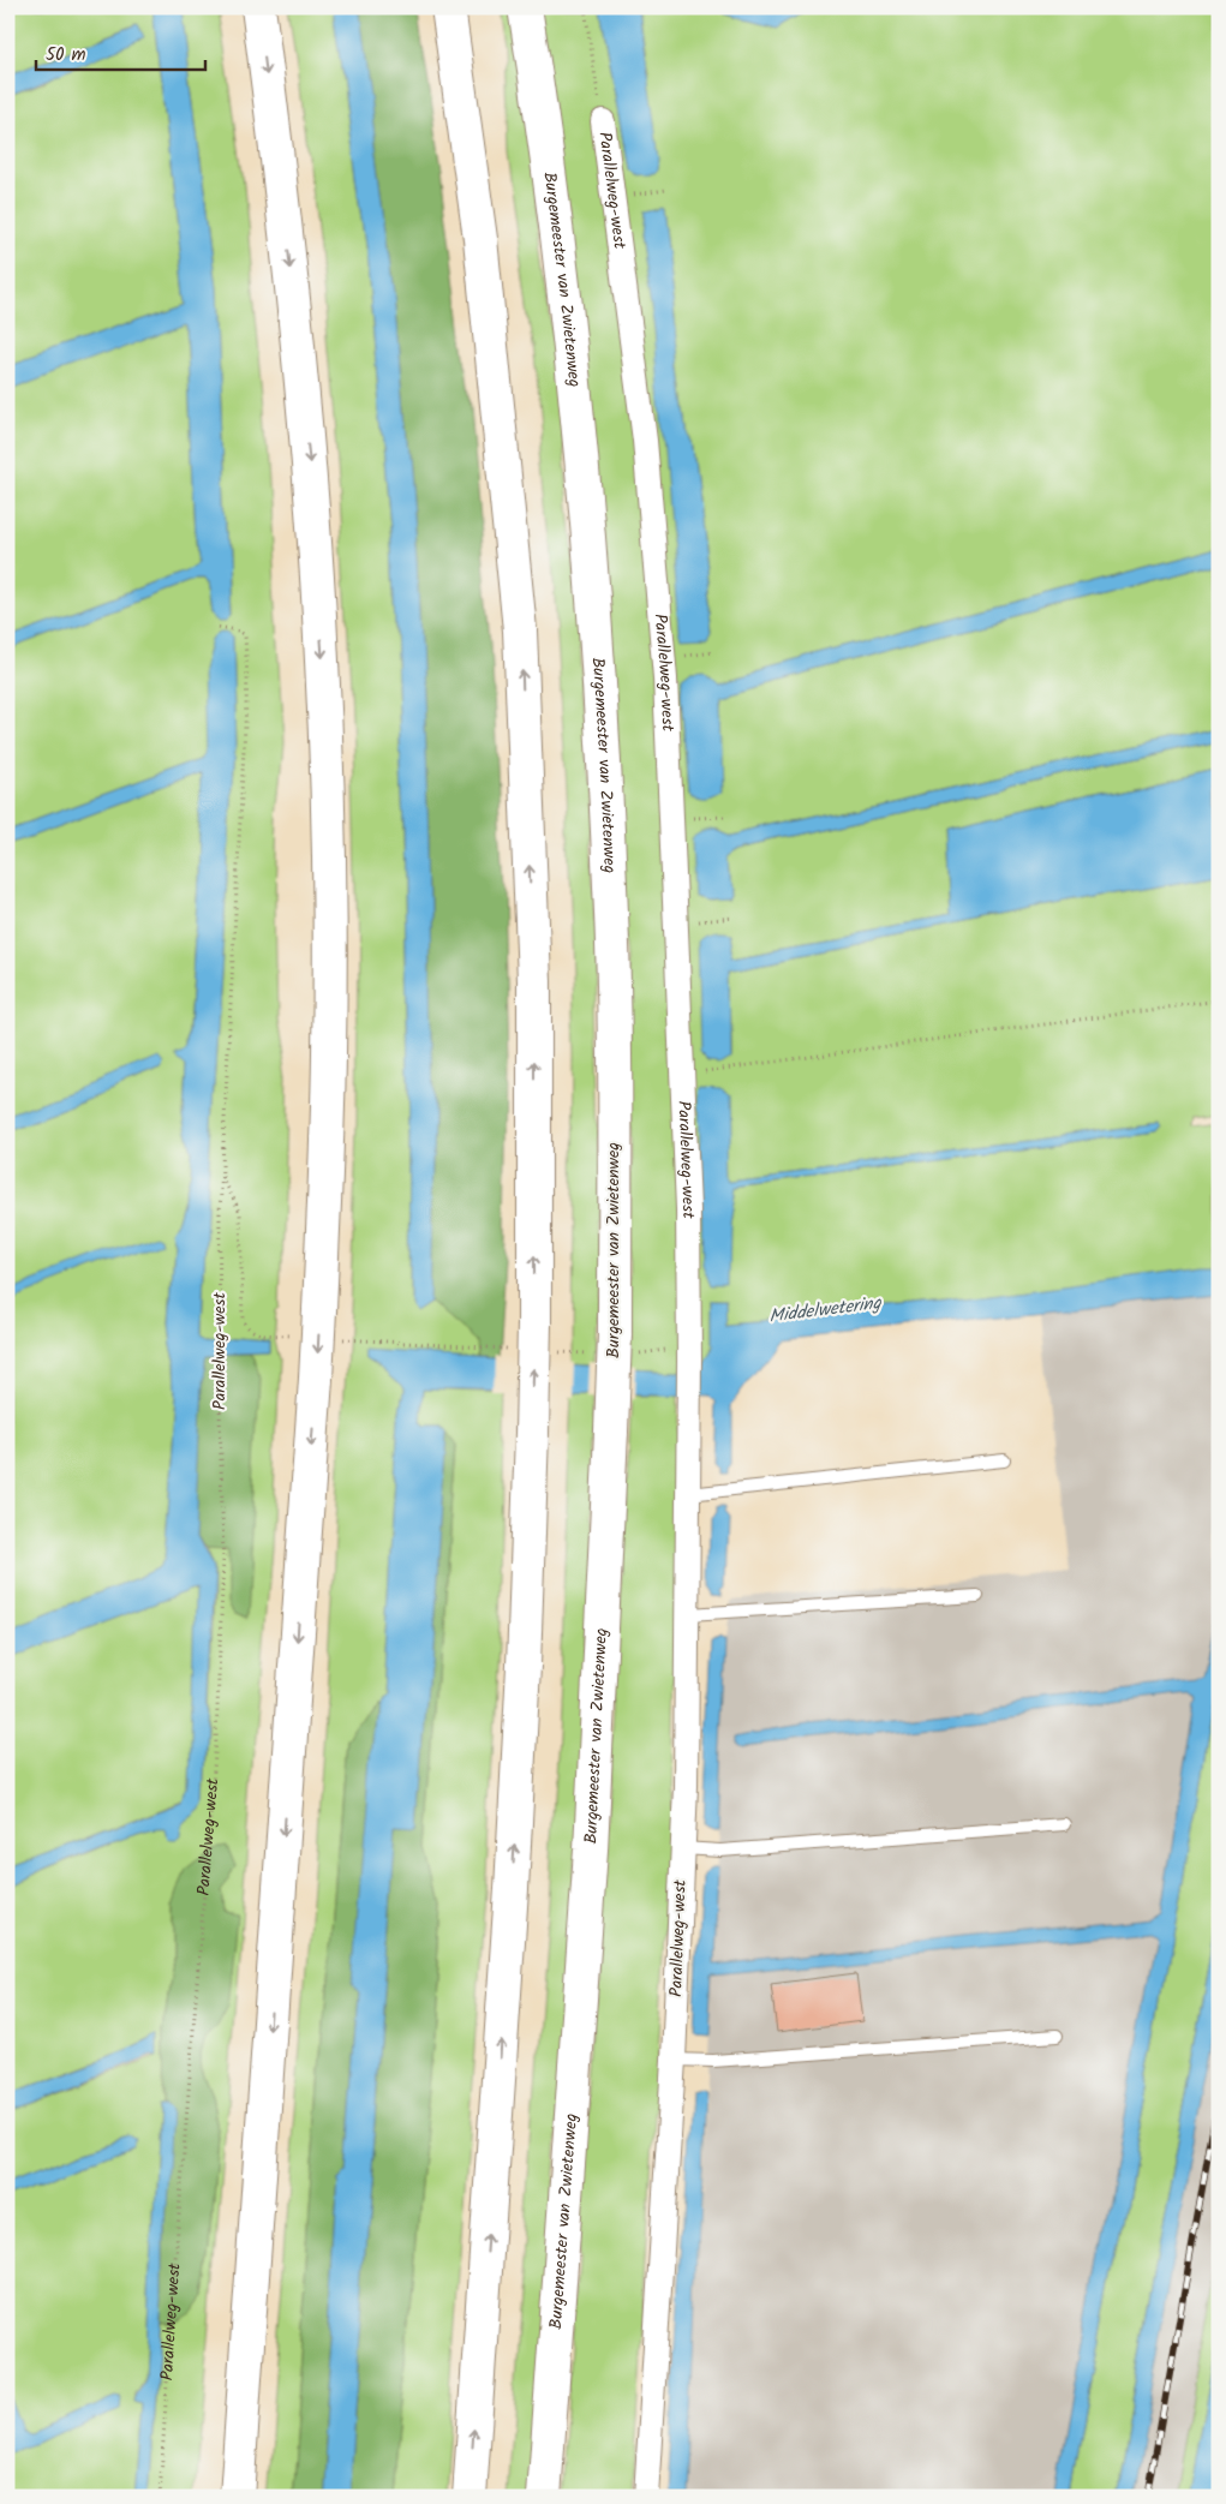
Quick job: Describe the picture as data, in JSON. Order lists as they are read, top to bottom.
{
  "streets": {
    "main road": ["Burgemeester van Zwietenweg"],
    "street": ["Parallelweg-west"]
  },
  "water": ["Middelwetering"],
  "scale_bar": "50 m"
}
